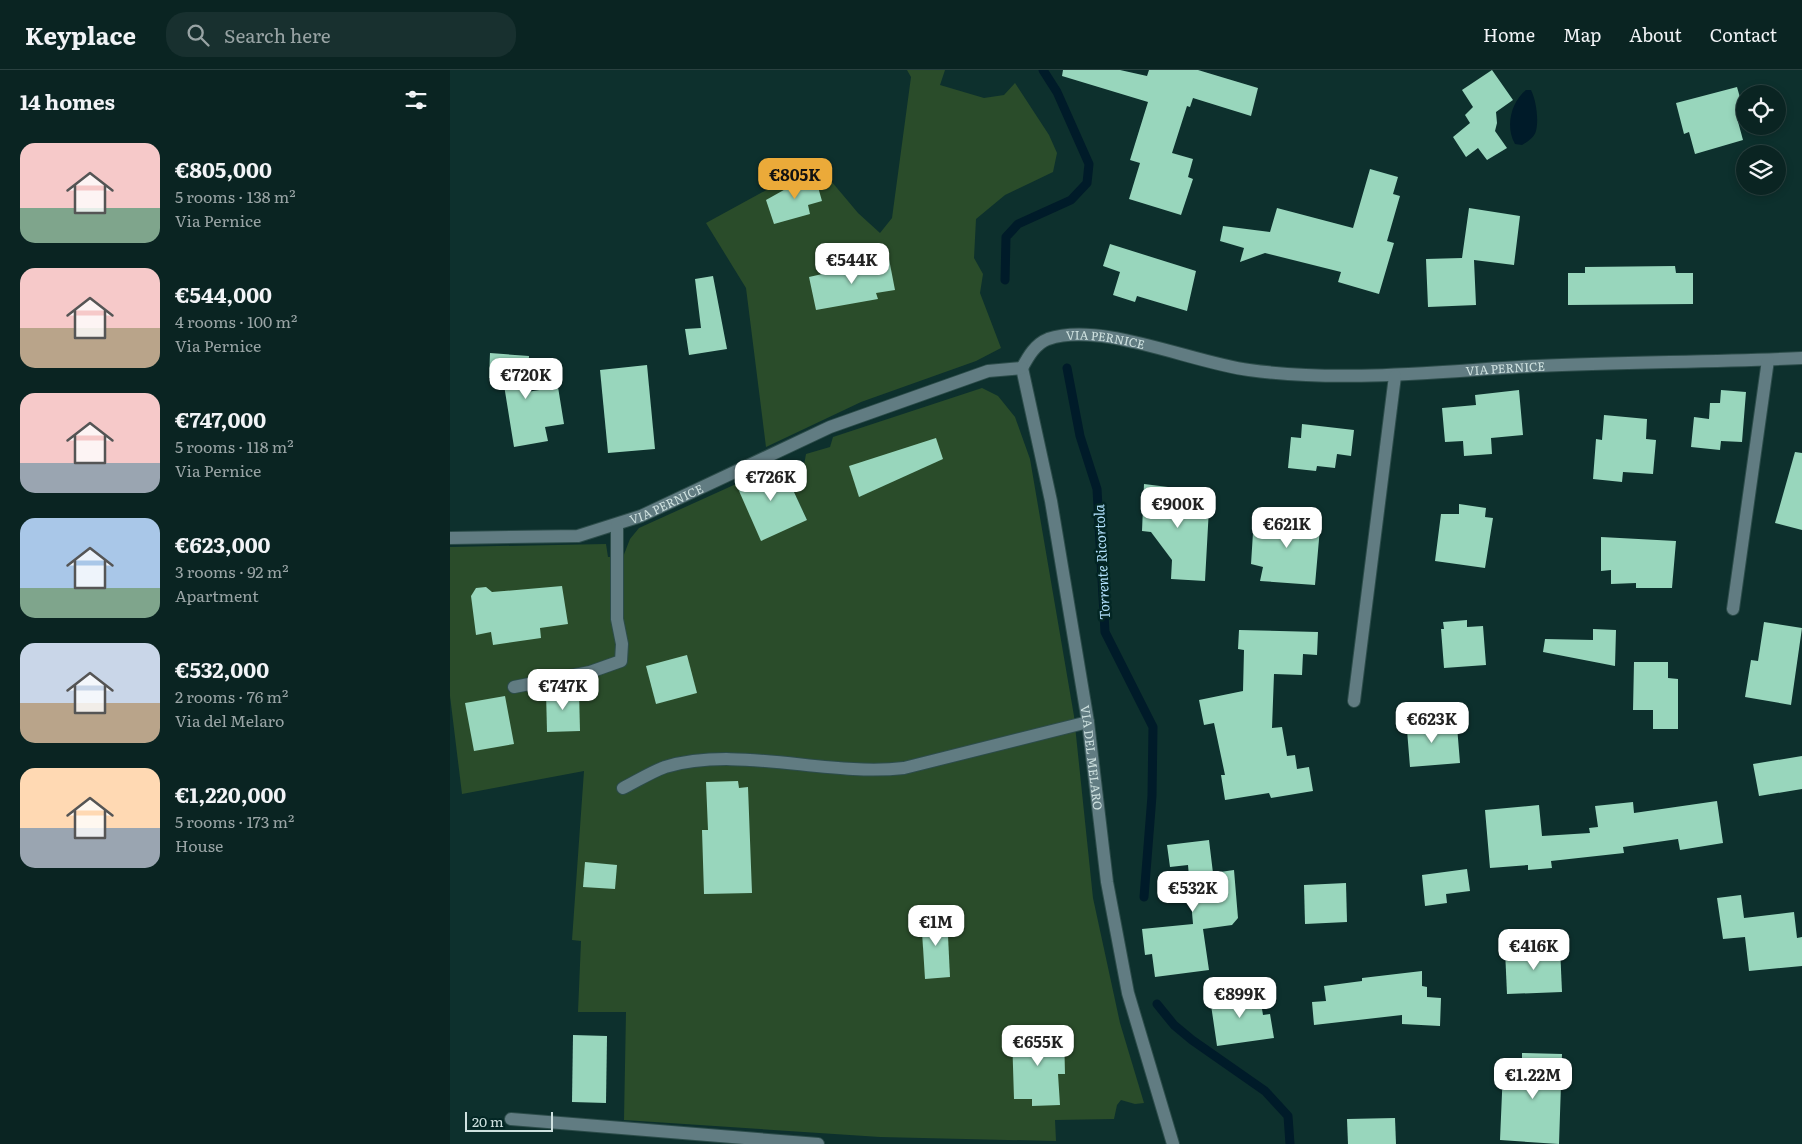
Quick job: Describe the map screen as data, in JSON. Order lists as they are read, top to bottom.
{
  "streets": {
    "street": ["VIA PERNICE", "VIA DEL MELARO"]
  },
  "crossings": [
    ["VIA PERNICE", "VIA DEL MELARO"]
  ],
  "water": ["Torrente Ricortola"],
  "scale_bar": "20 m",
  "page": {
    "header": "Keyplace",
    "search": "Search here",
    "nav": [
      "Home",
      "Map",
      "About",
      "Contact"
    ],
    "heading": "14 homes",
    "list": [
      {
        "name": "€805,000",
        "note": "5 rooms · 138 m² · Via Pernice"
      },
      {
        "name": "€544,000",
        "note": "4 rooms · 100 m² · Via Pernice"
      },
      {
        "name": "€747,000",
        "note": "5 rooms · 118 m² · Via Pernice"
      },
      {
        "name": "€623,000",
        "note": "3 rooms · 92 m² · Apartment"
      },
      {
        "name": "€532,000",
        "note": "2 rooms · 76 m² · Via del Melaro"
      },
      {
        "name": "€1,220,000",
        "note": "5 rooms · 173 m² · House"
      }
    ],
    "price": [
      "€805K",
      "€544K",
      "€720K",
      "€726K",
      "€900K",
      "€621K",
      "€747K",
      "€623K",
      "€532K",
      "€1M",
      "€416K",
      "€899K",
      "€655K",
      "€1.22M"
    ],
    "scale": "20 m"
  }
}
